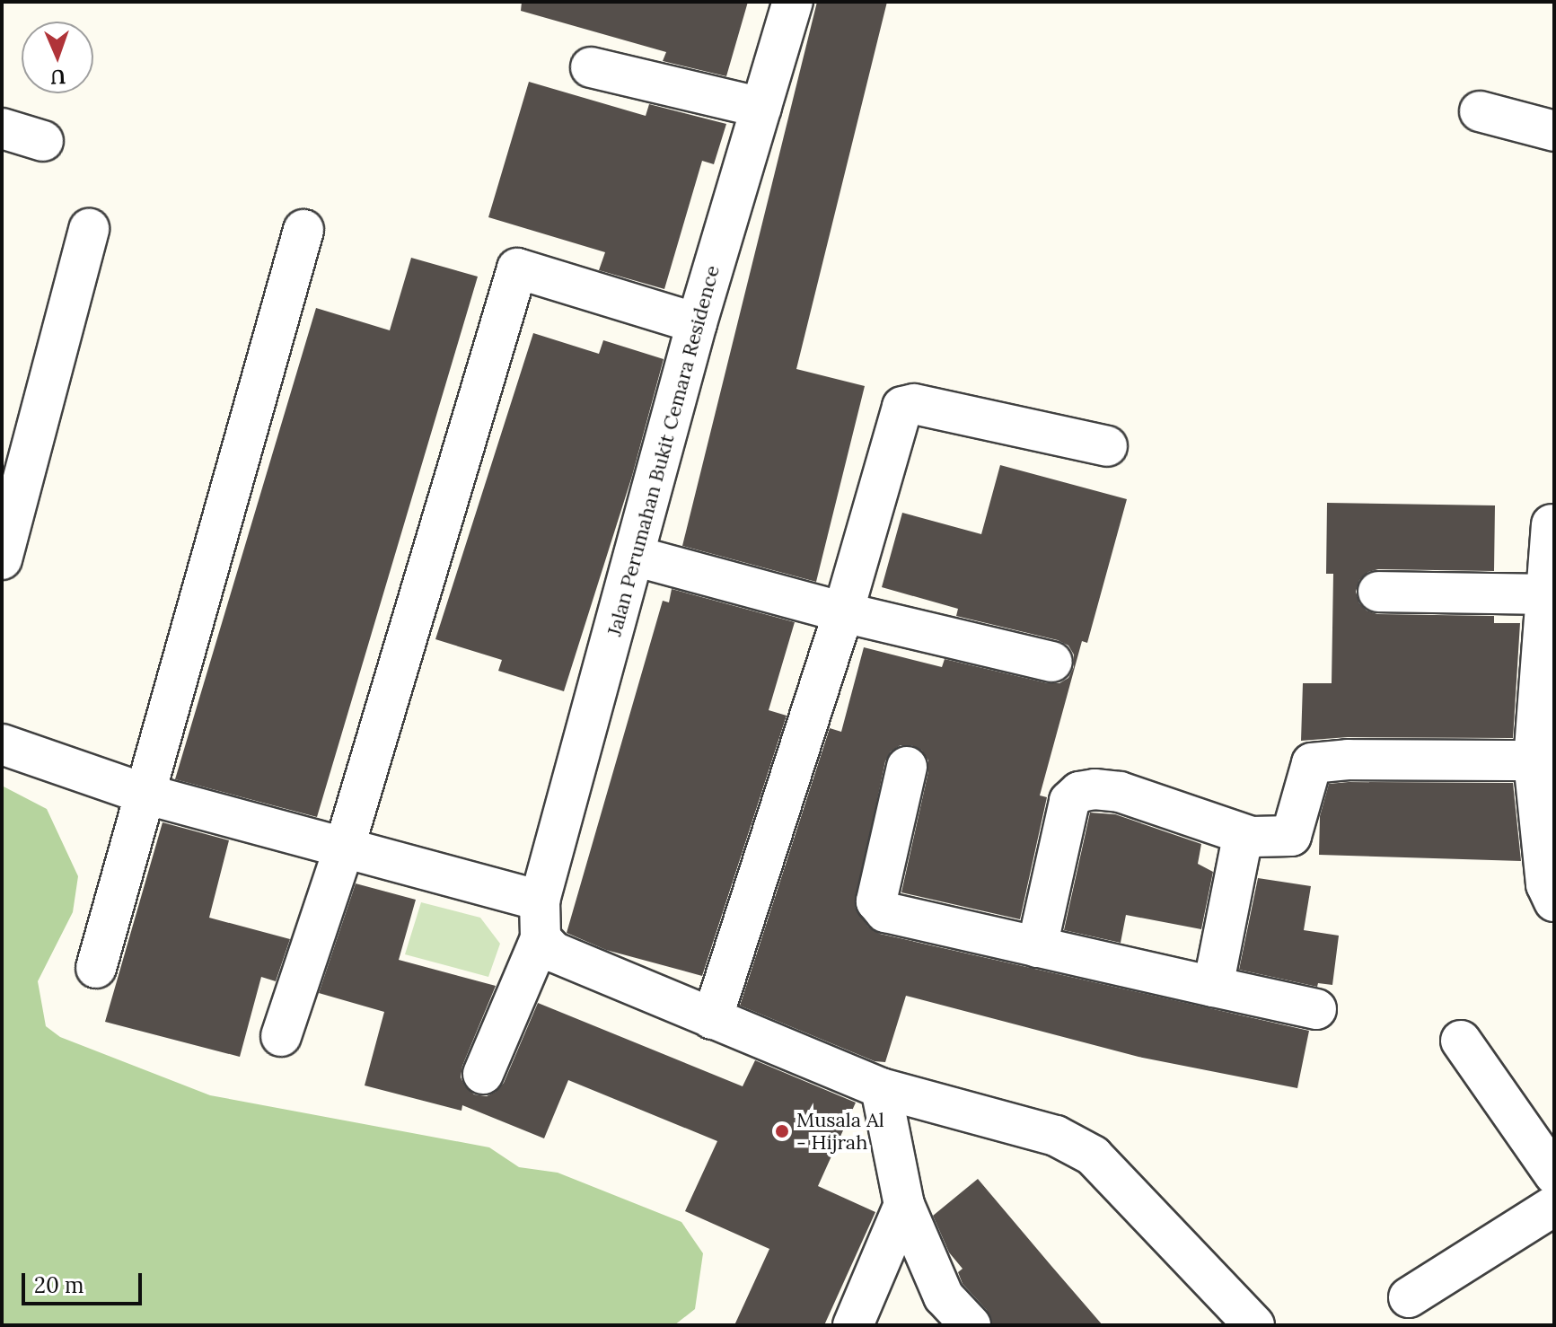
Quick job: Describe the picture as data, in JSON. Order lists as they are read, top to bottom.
{
  "streets": {
    "street": ["Jalan Perumahan Bukit Cemara Residence"]
  },
  "places": ["Musala Al - Hijrah"],
  "scale_bar": "20 m",
  "north": "bottom"
}
